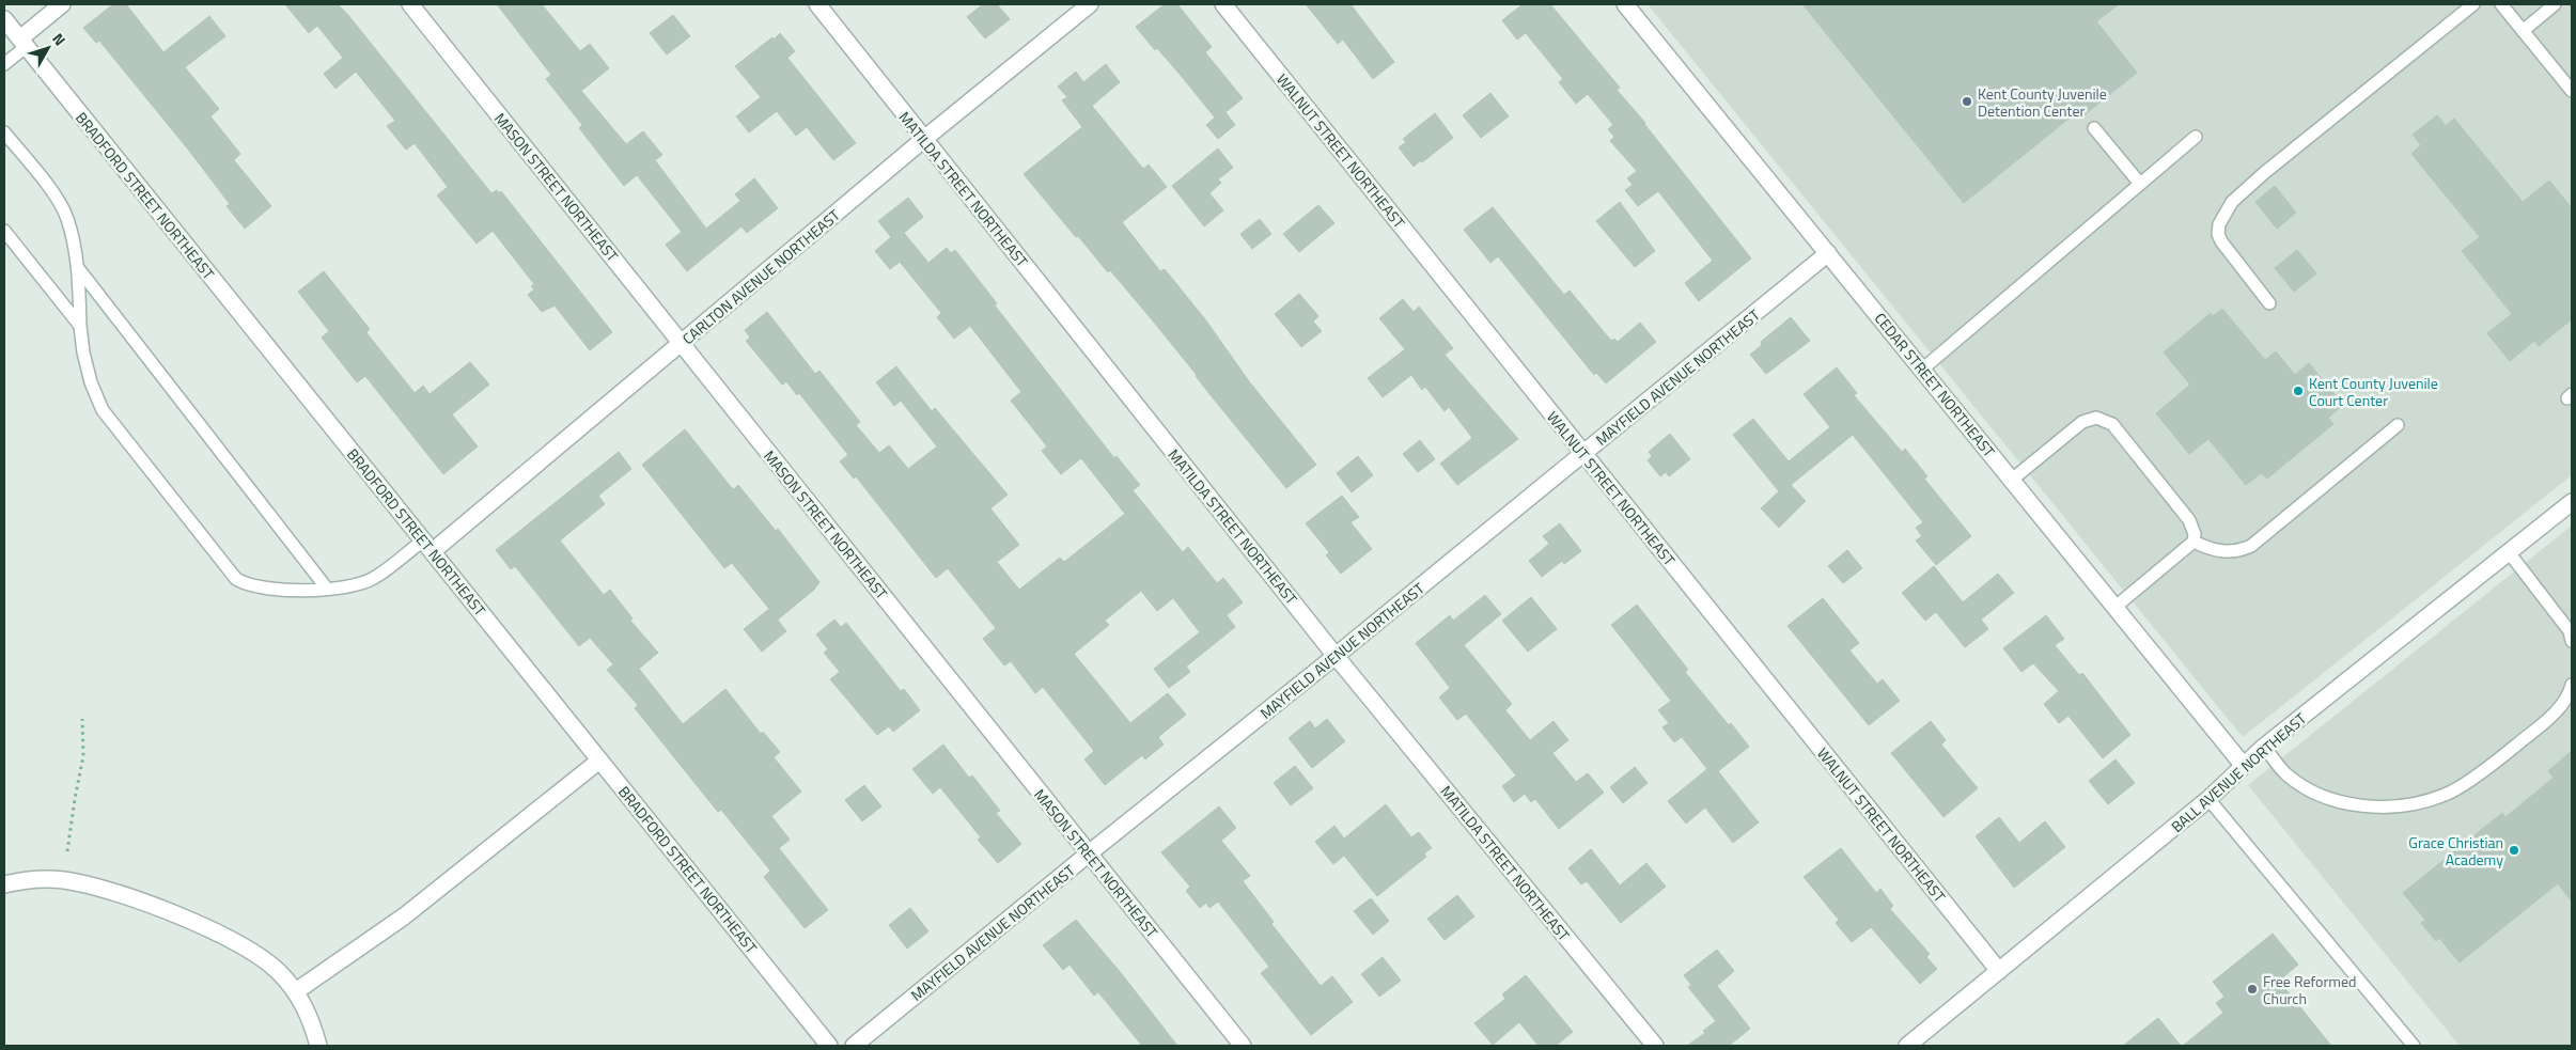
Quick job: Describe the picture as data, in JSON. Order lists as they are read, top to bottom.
{
  "streets": {
    "street": [
      "WALNUT STREET NORTHEAST",
      "MASON STREET NORTHEAST",
      "MATILDA STREET NORTHEAST",
      "BRADFORD STREET NORTHEAST",
      "CARLTON AVENUE NORTHEAST",
      "MAYFIELD AVENUE NORTHEAST",
      "CEDAR STREET NORTHEAST",
      "BALL AVENUE NORTHEAST"
    ]
  },
  "crossings": [
    ["WALNUT STREET NORTHEAST", "MAYFIELD AVENUE NORTHEAST"],
    ["WALNUT STREET NORTHEAST", "BALL AVENUE NORTHEAST"],
    ["MASON STREET NORTHEAST", "CARLTON AVENUE NORTHEAST"],
    ["MASON STREET NORTHEAST", "MAYFIELD AVENUE NORTHEAST"],
    ["MATILDA STREET NORTHEAST", "CARLTON AVENUE NORTHEAST"],
    ["MATILDA STREET NORTHEAST", "MAYFIELD AVENUE NORTHEAST"],
    ["BRADFORD STREET NORTHEAST", "CARLTON AVENUE NORTHEAST"],
    ["MAYFIELD AVENUE NORTHEAST", "CEDAR STREET NORTHEAST"],
    ["CEDAR STREET NORTHEAST", "BALL AVENUE NORTHEAST"]
  ],
  "places": [
    "Kent County Juvenile Detention Center",
    "Kent County Juvenile Court Center",
    "Grace Christian Academy",
    "Free Reformed Church"
  ],
  "north": "top right"
}
